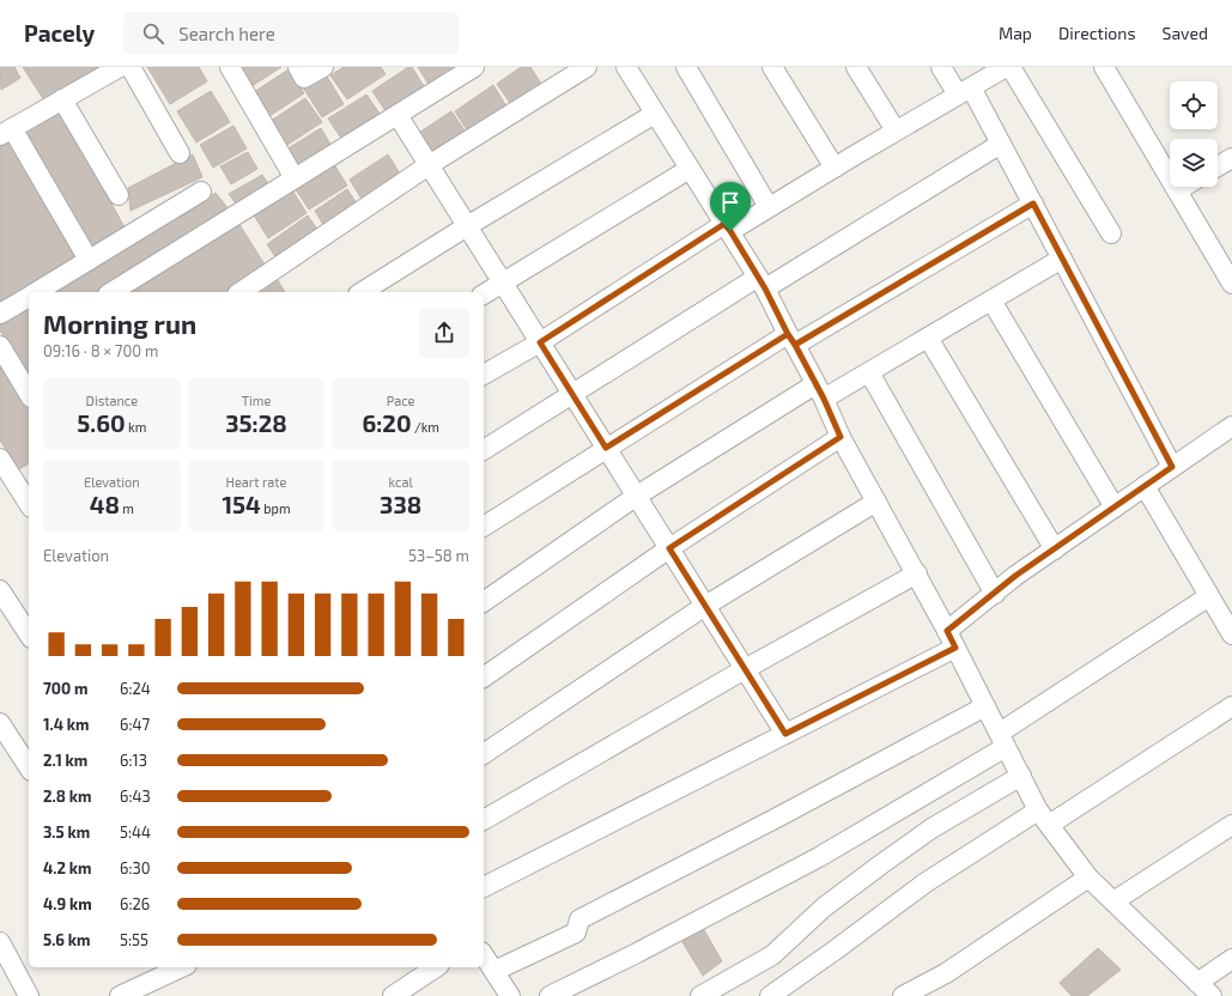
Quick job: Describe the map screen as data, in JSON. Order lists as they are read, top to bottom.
{
  "page": {
    "header": "Pacely",
    "search": "Search here",
    "nav": ["Map", "Directions", "Saved"],
    "heading": ["Morning run", "09:16 · 8 × 700 m"],
    "stats": [
      ["Distance", "5.60 km"],
      ["Time", "35:28"],
      ["Pace", "6:20 /km"],
      ["Elevation", "48 m"],
      ["Heart rate", "154 bpm"],
      ["kcal", "338"]
    ],
    "chart": ["Elevation", "53–58 m"],
    "list": [
      {
        "name": "700 m",
        "note": "6:24"
      },
      {
        "name": "1.4 km",
        "note": "6:47"
      },
      {
        "name": "2.1 km",
        "note": "6:13"
      },
      {
        "name": "2.8 km",
        "note": "6:43"
      },
      {
        "name": "3.5 km",
        "note": "5:44"
      },
      {
        "name": "4.2 km",
        "note": "6:30"
      },
      {
        "name": "4.9 km",
        "note": "6:26"
      },
      {
        "name": "5.6 km",
        "note": "5:55"
      }
    ]
  }
}
